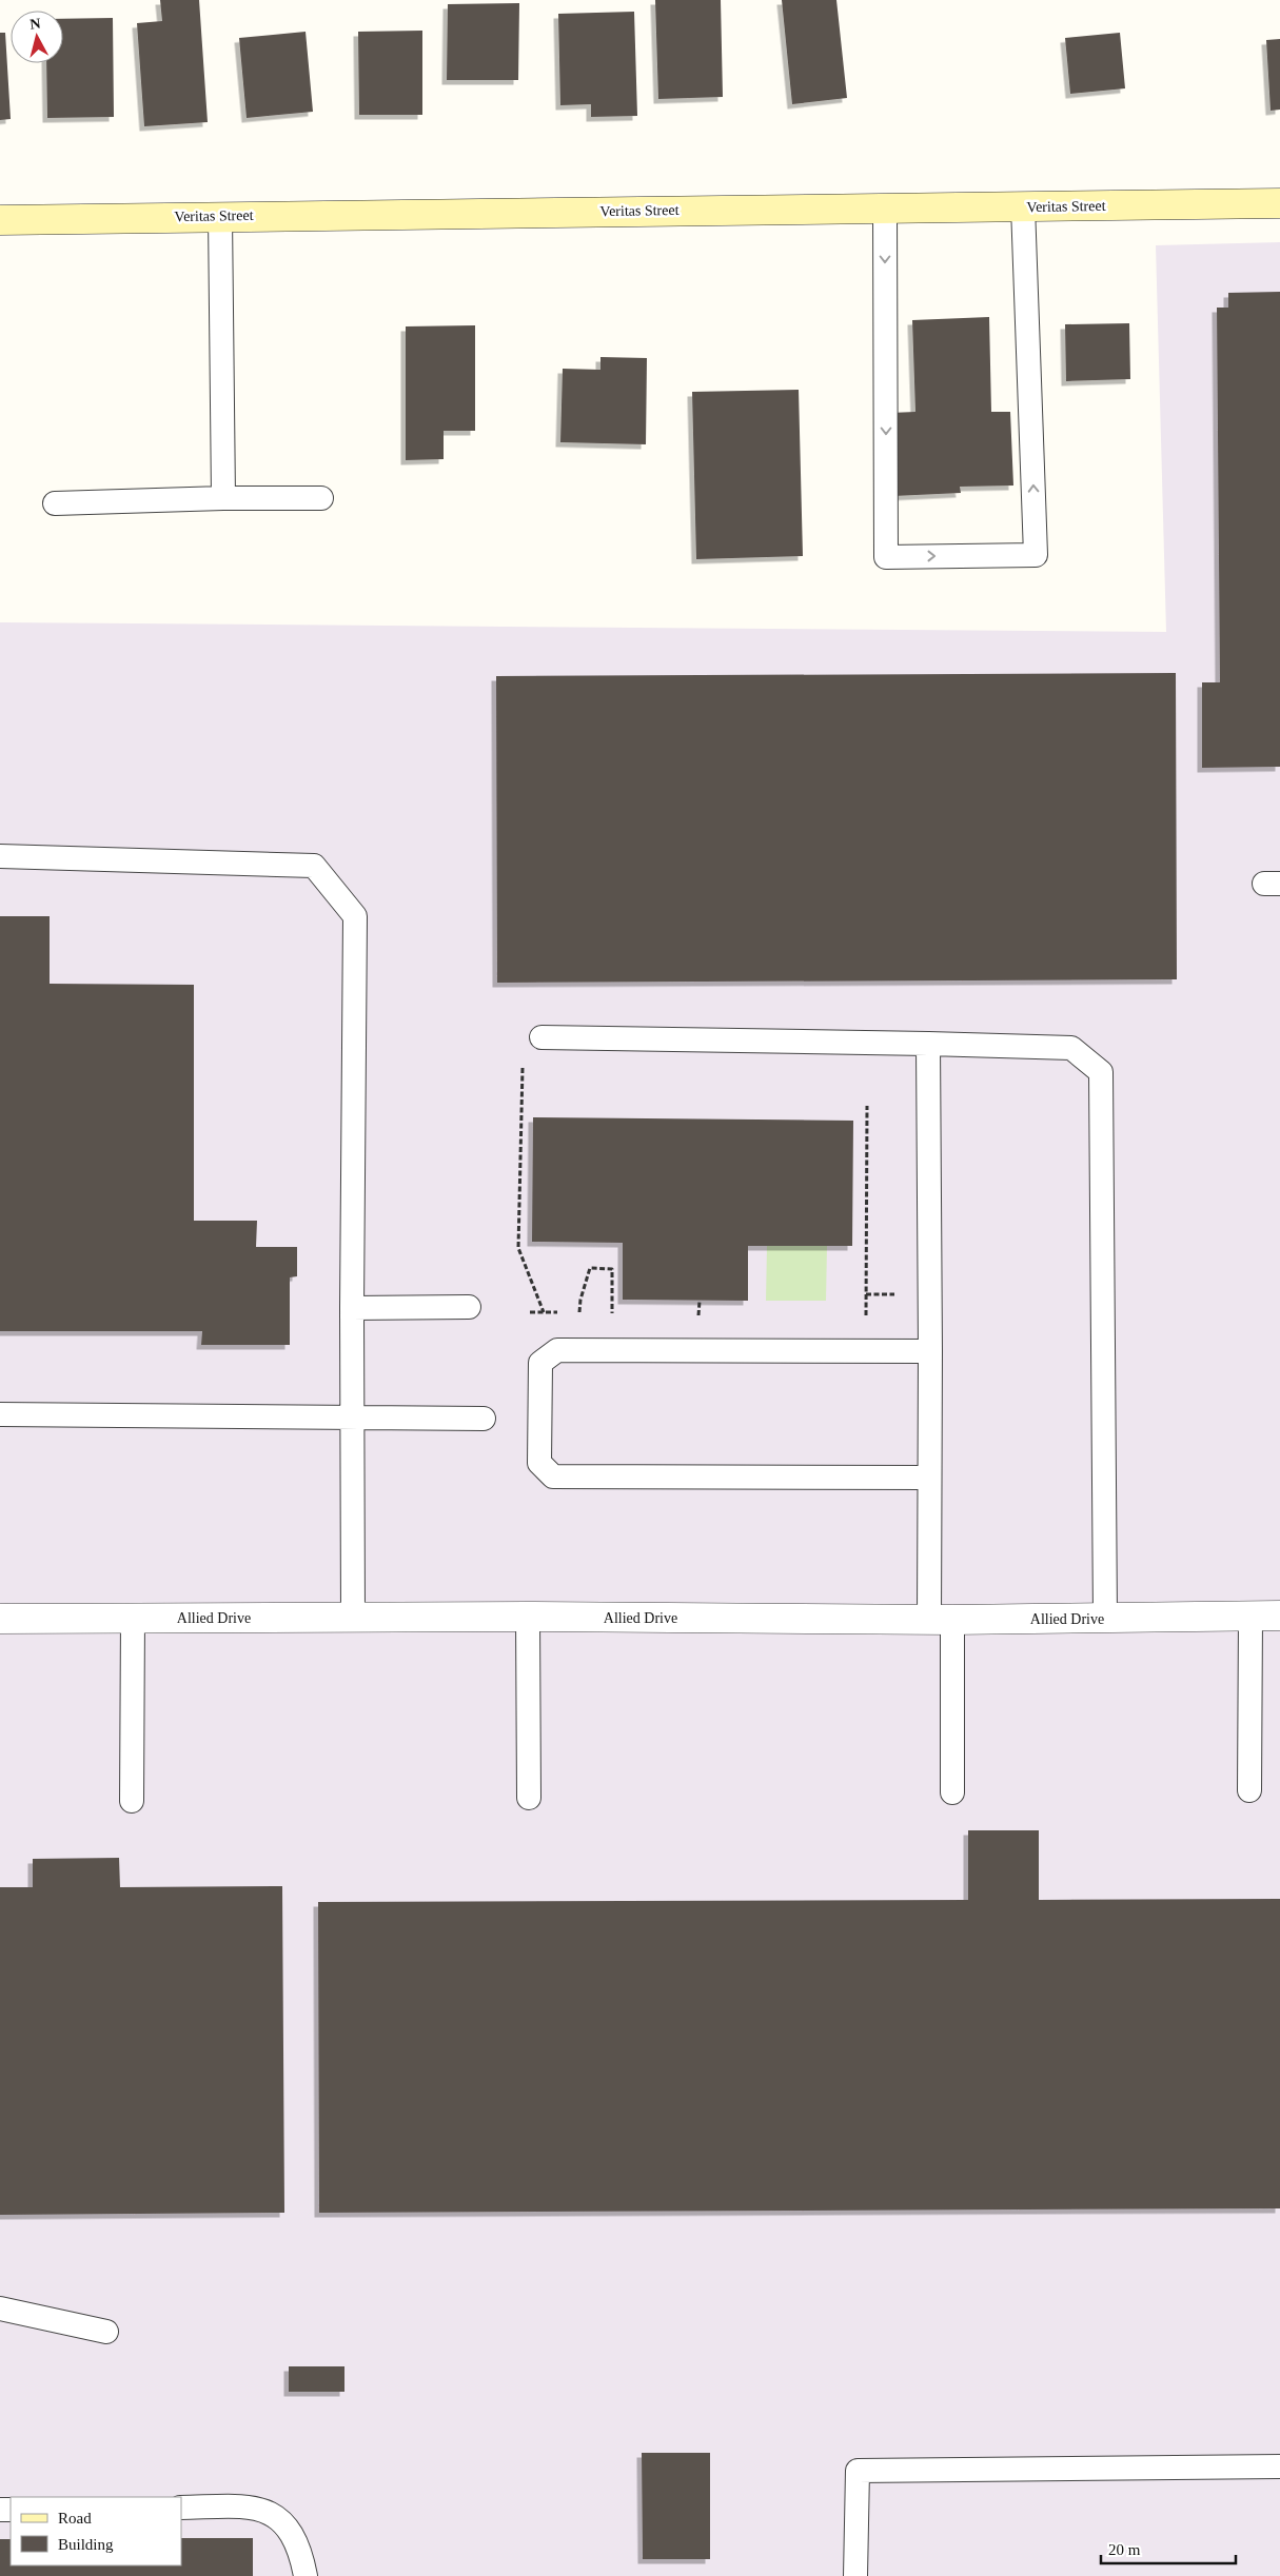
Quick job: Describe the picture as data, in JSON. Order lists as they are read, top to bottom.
{
  "streets": {
    "street": ["Veritas Street", "Allied Drive"]
  },
  "legend": ["Road", "Building"],
  "scale_bar": "20 m",
  "north": "top"
}
